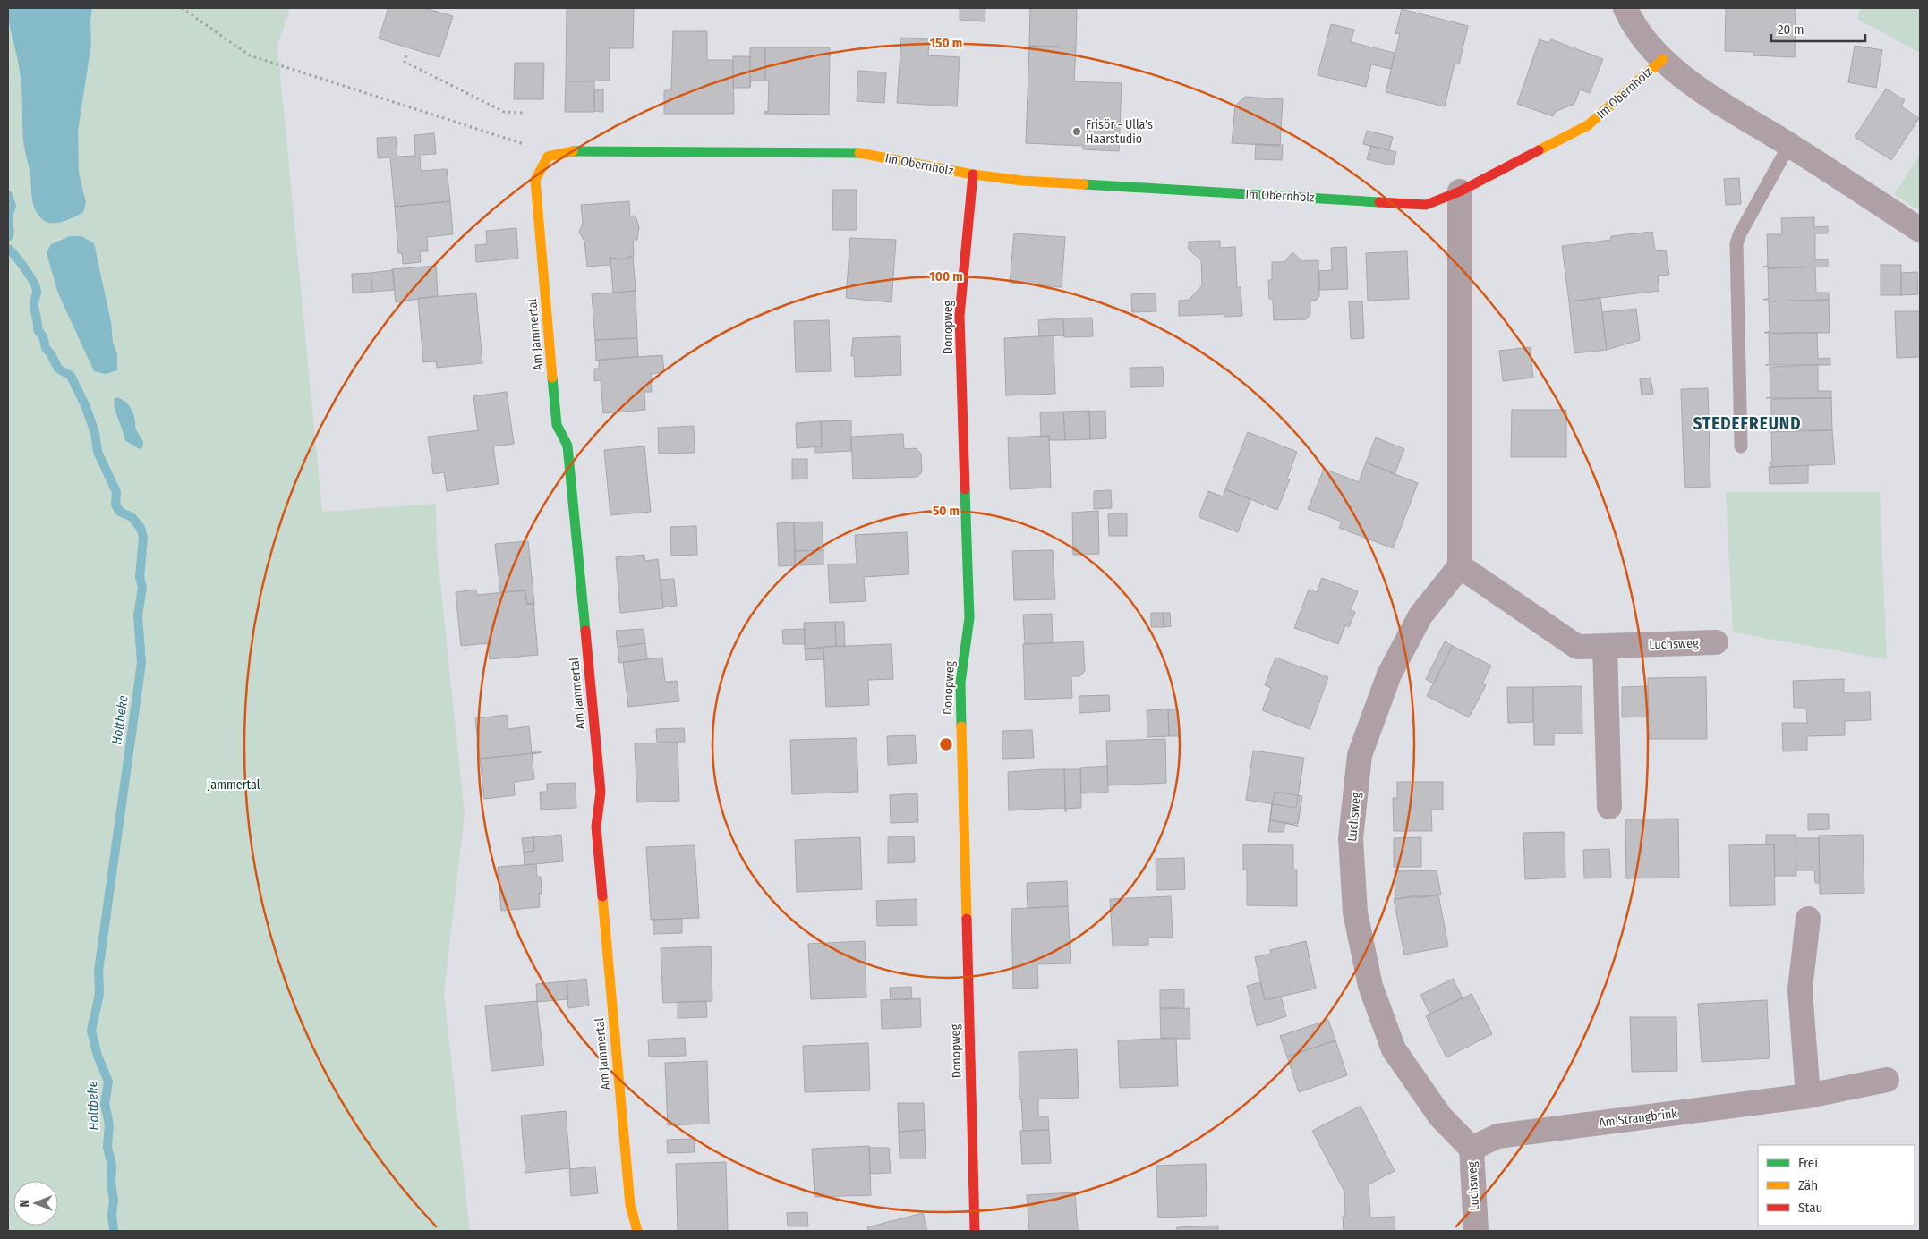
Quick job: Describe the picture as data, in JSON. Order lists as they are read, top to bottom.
{
  "streets": {
    "street": [
      "Im Obernholz",
      "Donopweg",
      "Am Jammertal",
      "Luchsweg",
      "Am Strangbrink"
    ]
  },
  "crossings": [
    ["Im Obernholz", "Donopweg"],
    ["Im Obernholz", "Am Jammertal"],
    ["Luchsweg", "Am Strangbrink"]
  ],
  "districts": ["STEDEFREUND"],
  "water": ["Holtbeke"],
  "parks": ["Jammertal"],
  "places": ["Frisör - Ulla's Haarstudio"],
  "legend": ["Frei", "Zäh", "Stau"],
  "scale_bar": "20 m",
  "north": "left",
  "rings": ["150 m", "100 m", "50 m"]
}
